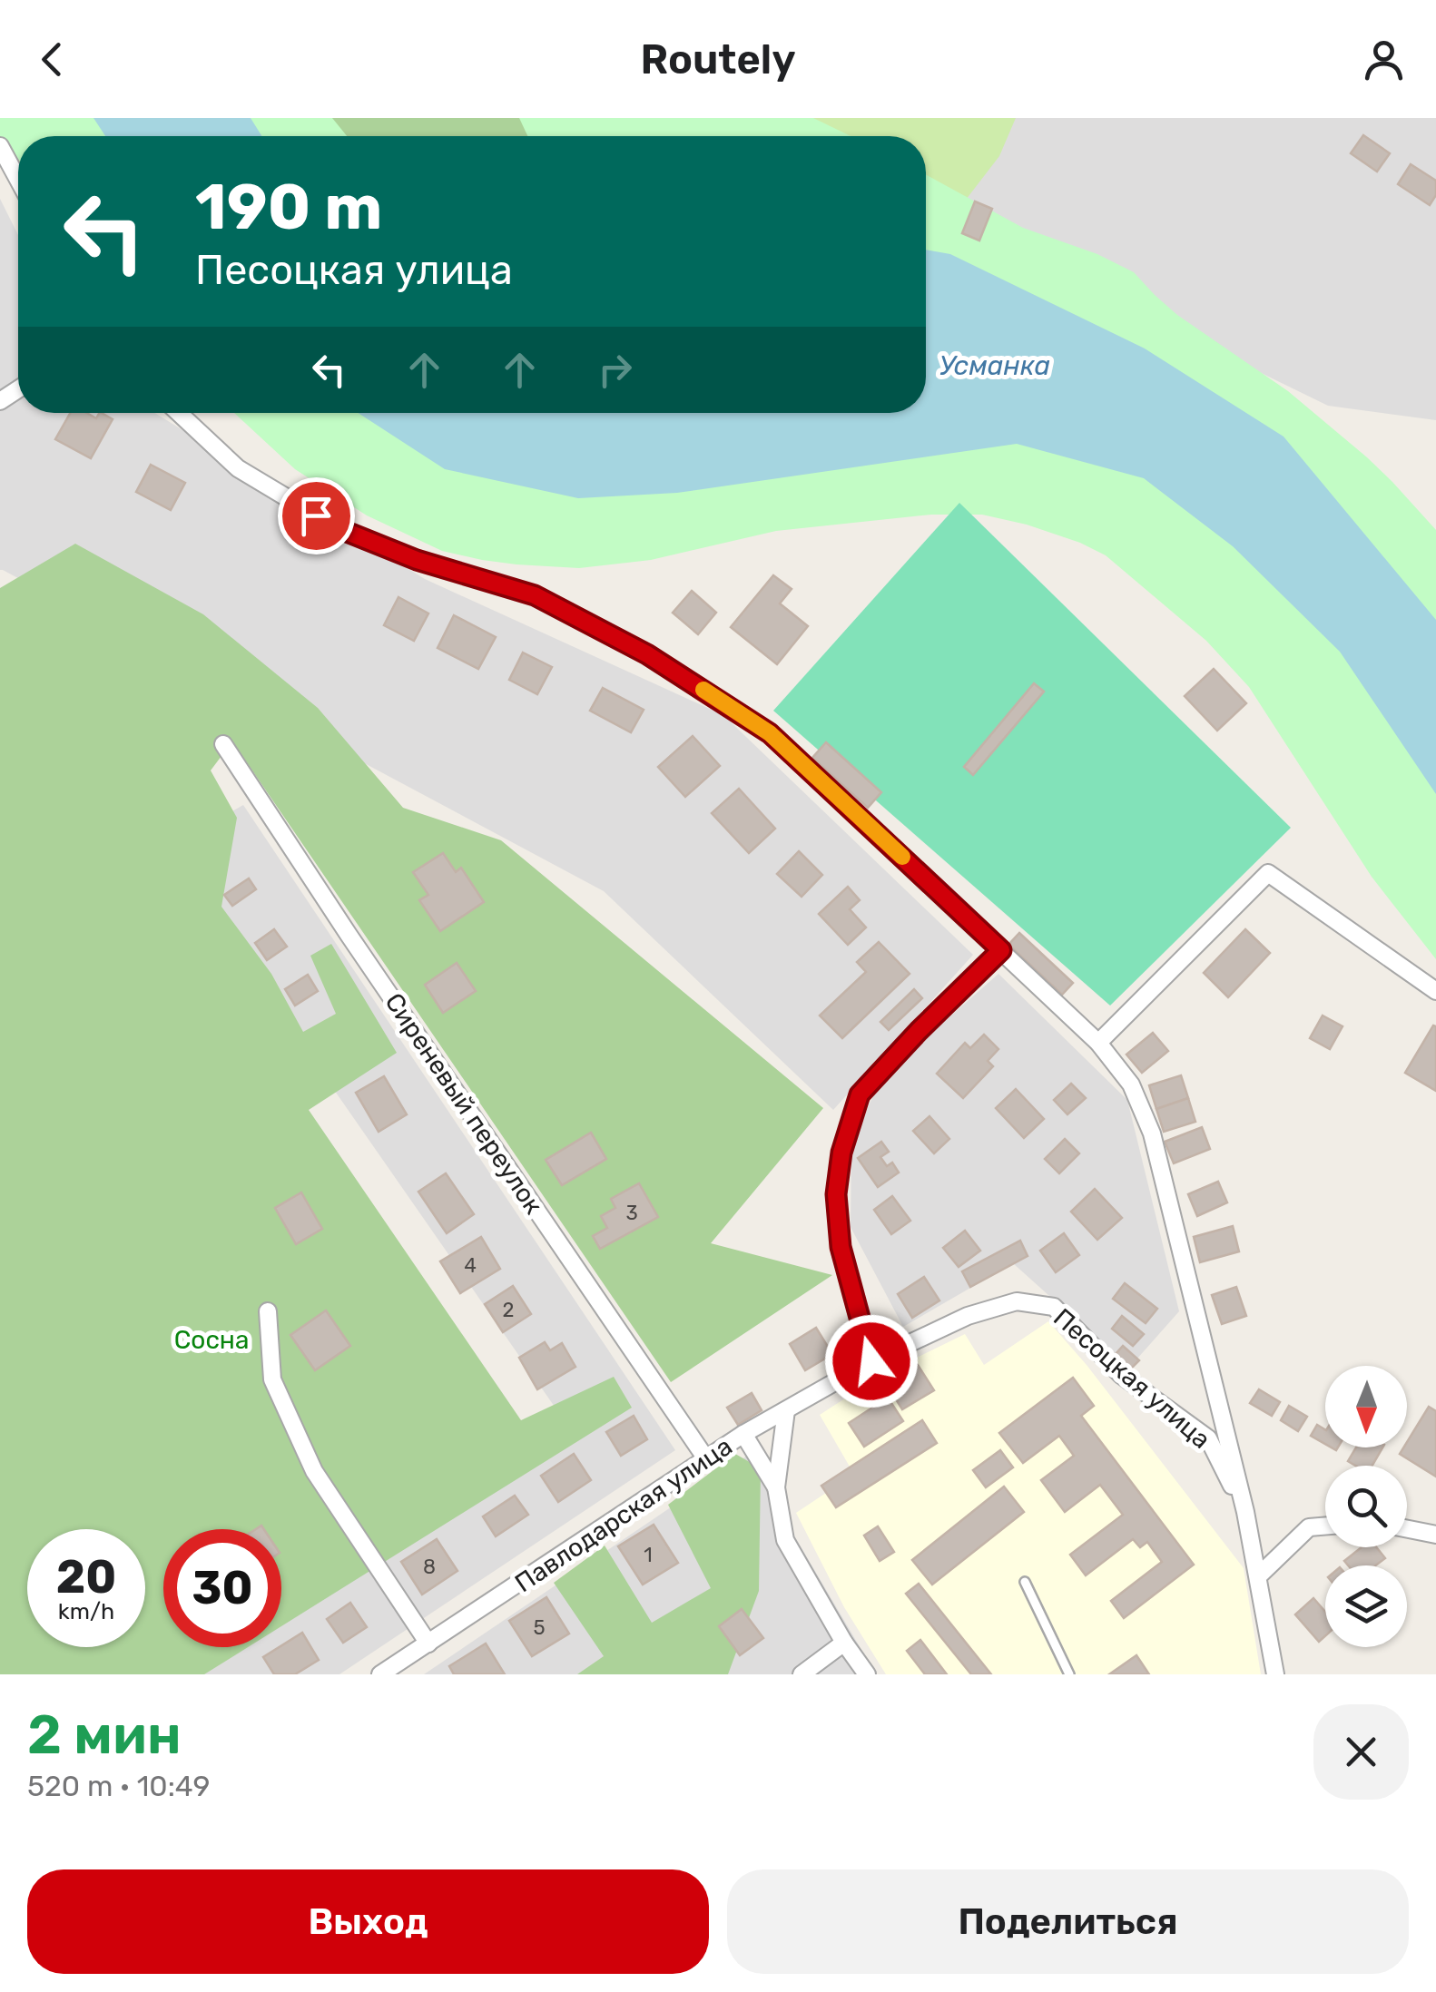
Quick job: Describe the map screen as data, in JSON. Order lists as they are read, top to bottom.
{
  "streets": {
    "street": ["Сиреневый переулок", "Песоцкая улица", "Павлодарская улица"]
  },
  "crossings": [
    ["Сиреневый переулок", "Павлодарская улица"],
    ["Песоцкая улица", "Павлодарская улица"]
  ],
  "water": ["Усманка"],
  "parks": ["Сосна"],
  "house_numbers": [
    "3",
    "4",
    "2",
    "1",
    "8",
    "5"
  ],
  "north": "bottom",
  "page": {
    "header": "Routely",
    "turn": ["190 m", "Песоцкая улица"],
    "speed": "20 km/h",
    "limit": "30",
    "heading": ["2 мин", "520 m · 10:49"],
    "buttons": ["Выход", "Поделиться"]
  }
}
